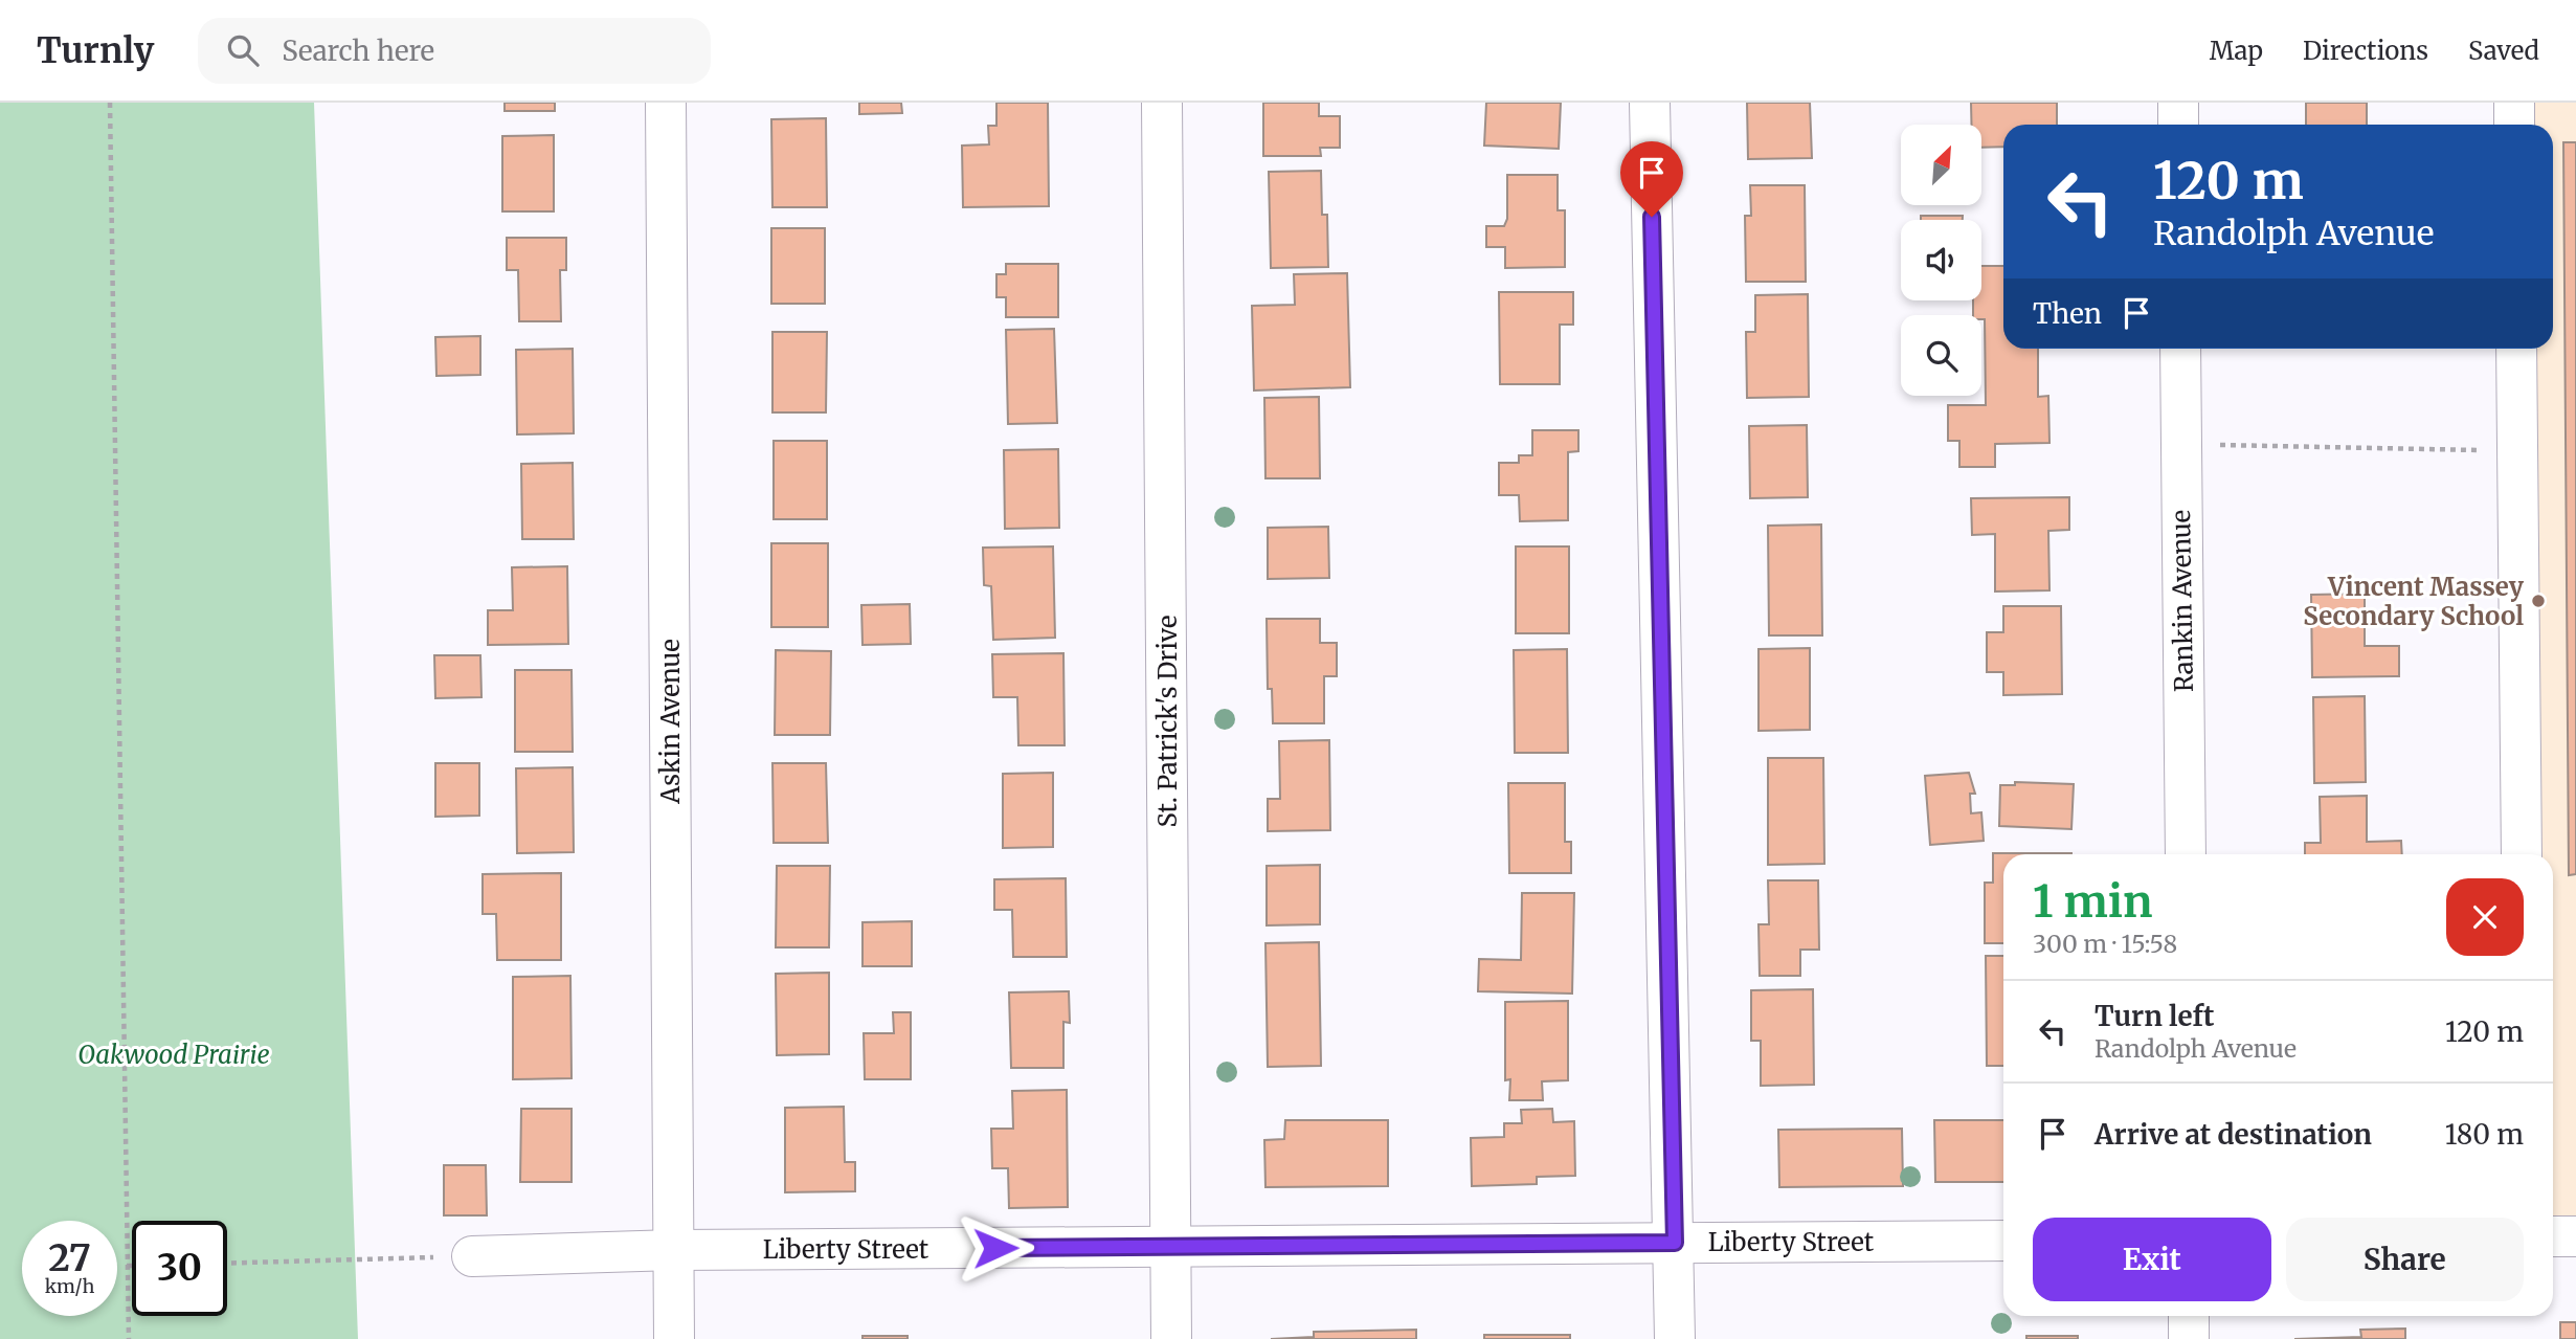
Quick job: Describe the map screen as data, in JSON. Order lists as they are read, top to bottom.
{
  "streets": {
    "street": [
      "Rankin Avenue",
      "Askin Avenue",
      "St. Patrick's Drive",
      "Liberty Street"
    ]
  },
  "crossings": [
    ["Askin Avenue", "Liberty Street"],
    ["St. Patrick's Drive", "Liberty Street"]
  ],
  "parks": ["Oakwood Prairie"],
  "places": ["Vincent Massey Secondary School"],
  "north": "top right",
  "page": {
    "header": "Turnly",
    "search": "Search here",
    "nav": ["Map", "Directions", "Saved"],
    "turn": ["120 m", "Randolph Avenue"],
    "then": "Then",
    "heading": ["1 min", "300 m · 15:58"],
    "list": [
      {
        "name": "Turn left",
        "note": "Randolph Avenue",
        "value": "120 m"
      },
      {
        "name": "Arrive at destination",
        "value": "180 m"
      }
    ],
    "buttons": ["Exit", "Share"],
    "speed": "27 km/h",
    "limit": "30"
  }
}
